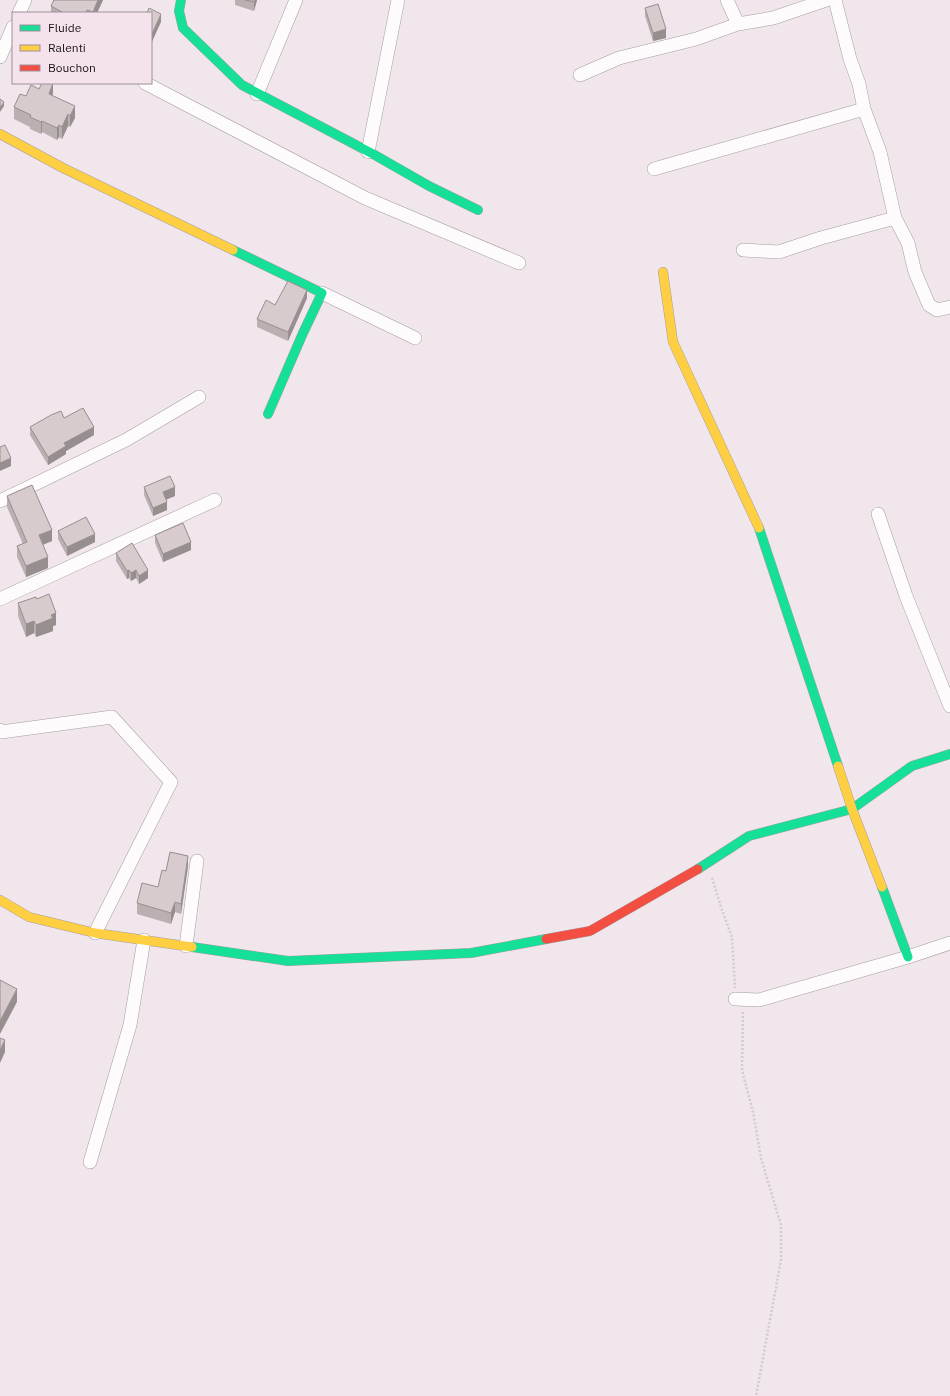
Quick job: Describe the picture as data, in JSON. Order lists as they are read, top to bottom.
{
  "legend": ["Fluide", "Ralenti", "Bouchon"]
}
